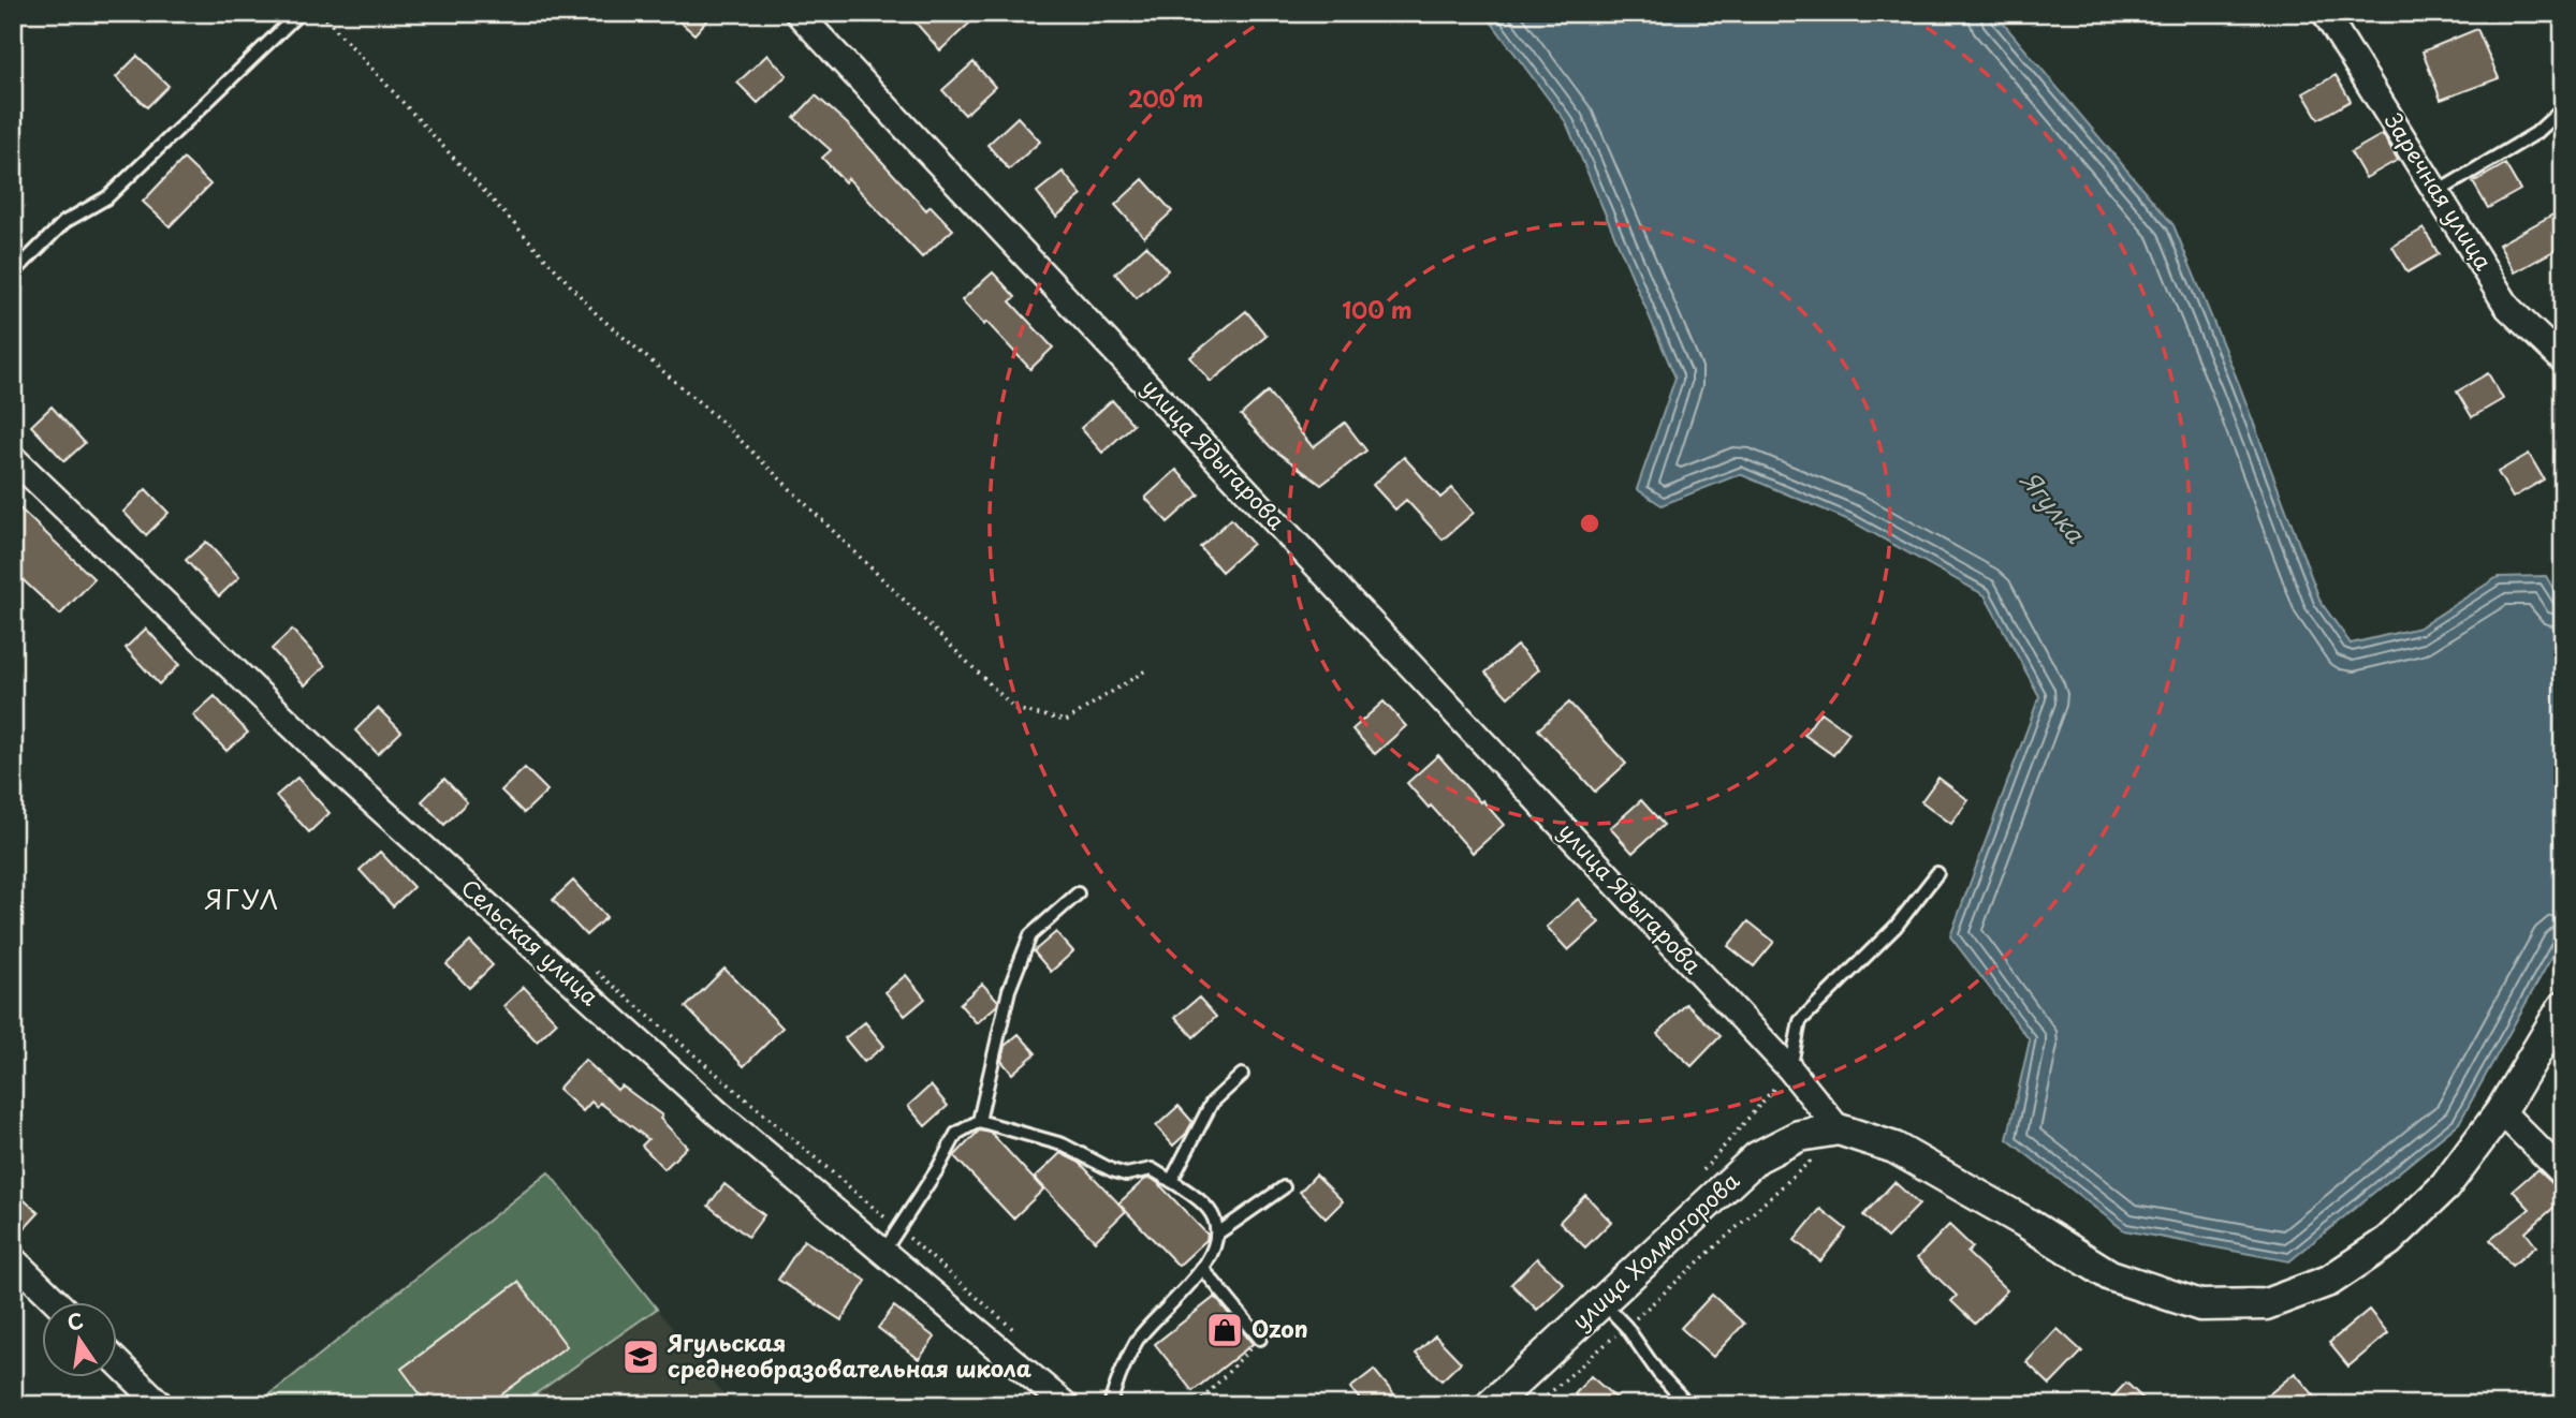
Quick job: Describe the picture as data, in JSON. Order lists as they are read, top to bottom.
{
  "streets": {
    "street": [
      "Заречная улица",
      "улица Ядыгарова",
      "Сельская улица",
      "улица Холмогорова"
    ]
  },
  "crossings": [
    ["улица Ядыгарова", "улица Холмогорова"]
  ],
  "districts": ["ЯГУЛ"],
  "water": ["Ягулка"],
  "places": {
    "shop": ["Ozon"],
    "school or university": ["Ягульская среднеобразовательная школа"]
  },
  "north": "top",
  "rings": ["200 m", "100 m"]
}
